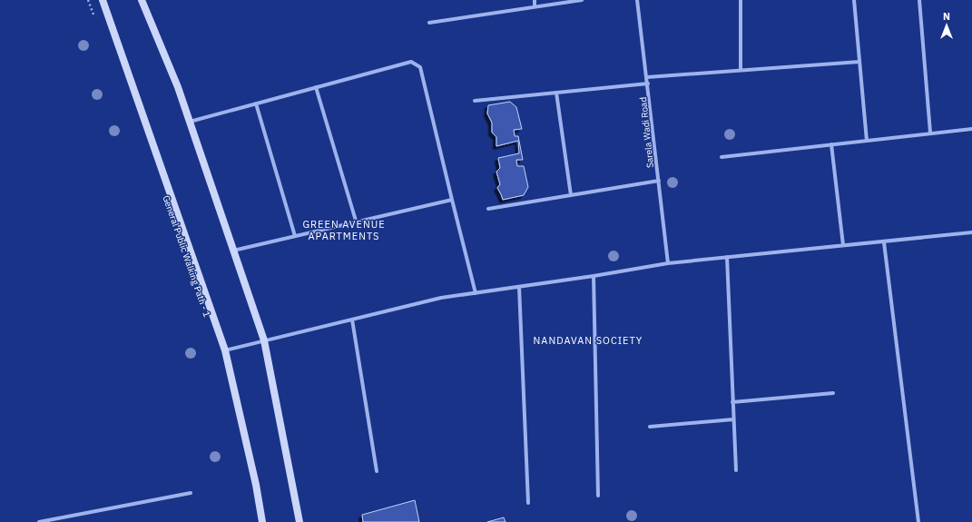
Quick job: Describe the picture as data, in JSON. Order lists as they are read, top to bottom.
{
  "streets": {
    "street": ["Sarela Wadi Road"]
  },
  "districts": ["GREEN AVENUE APARTMENTS", "NANDAVAN SOCIETY"],
  "north": "top"
}
